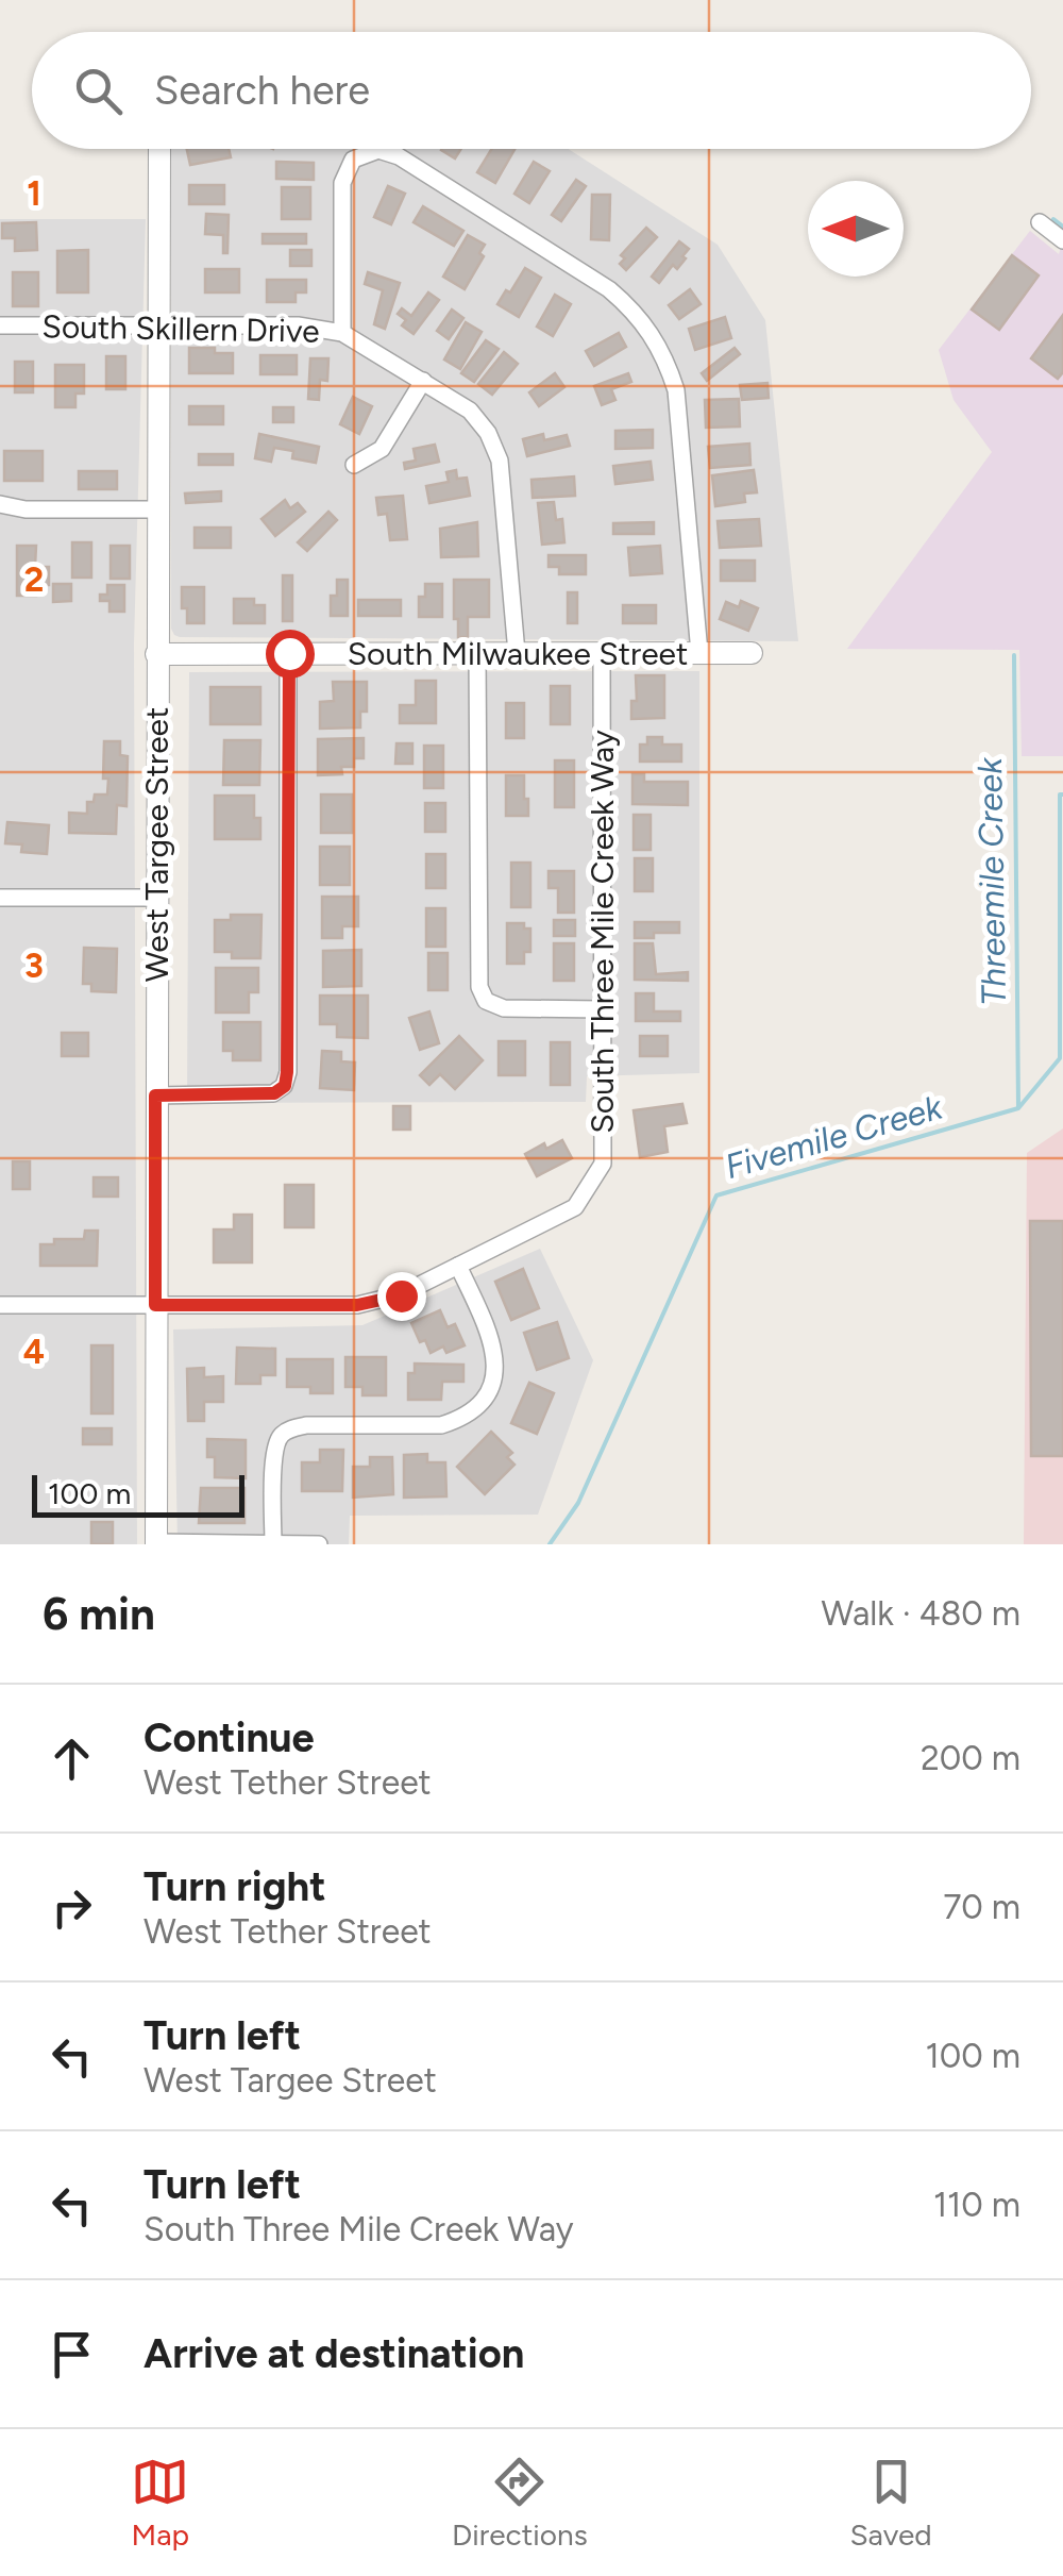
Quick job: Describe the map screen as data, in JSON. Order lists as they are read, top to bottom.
{
  "streets": {
    "street": [
      "South Skillern Drive",
      "South Milwaukee Street",
      "West Targee Street",
      "South Three Mile Creek Way"
    ]
  },
  "crossings": [
    ["South Skillern Drive", "South Milwaukee Street"],
    ["South Skillern Drive", "West Targee Street"],
    ["South Milwaukee Street", "West Targee Street"],
    ["South Milwaukee Street", "South Three Mile Creek Way"],
    ["West Targee Street", "South Three Mile Creek Way"]
  ],
  "water": ["Threemile Creek", "Fivemile Creek"],
  "scale_bar": "100 m",
  "north": "left",
  "page": {
    "search": "Search here",
    "scale": "100 m",
    "heading": ["6 min", "Walk · 480 m"],
    "list": [
      ["Continue", "West Tether Street", "200 m"],
      ["Turn right", "West Tether Street", "70 m"],
      ["Turn left", "West Targee Street", "100 m"],
      ["Turn left", "South Three Mile Creek Way", "110 m"],
      "Arrive at destination"
    ],
    "nav": ["Map", "Directions", "Saved"]
  },
  "grid": {
    "rows": [
      "1",
      "2",
      "3",
      "4"
    ]
  }
}
